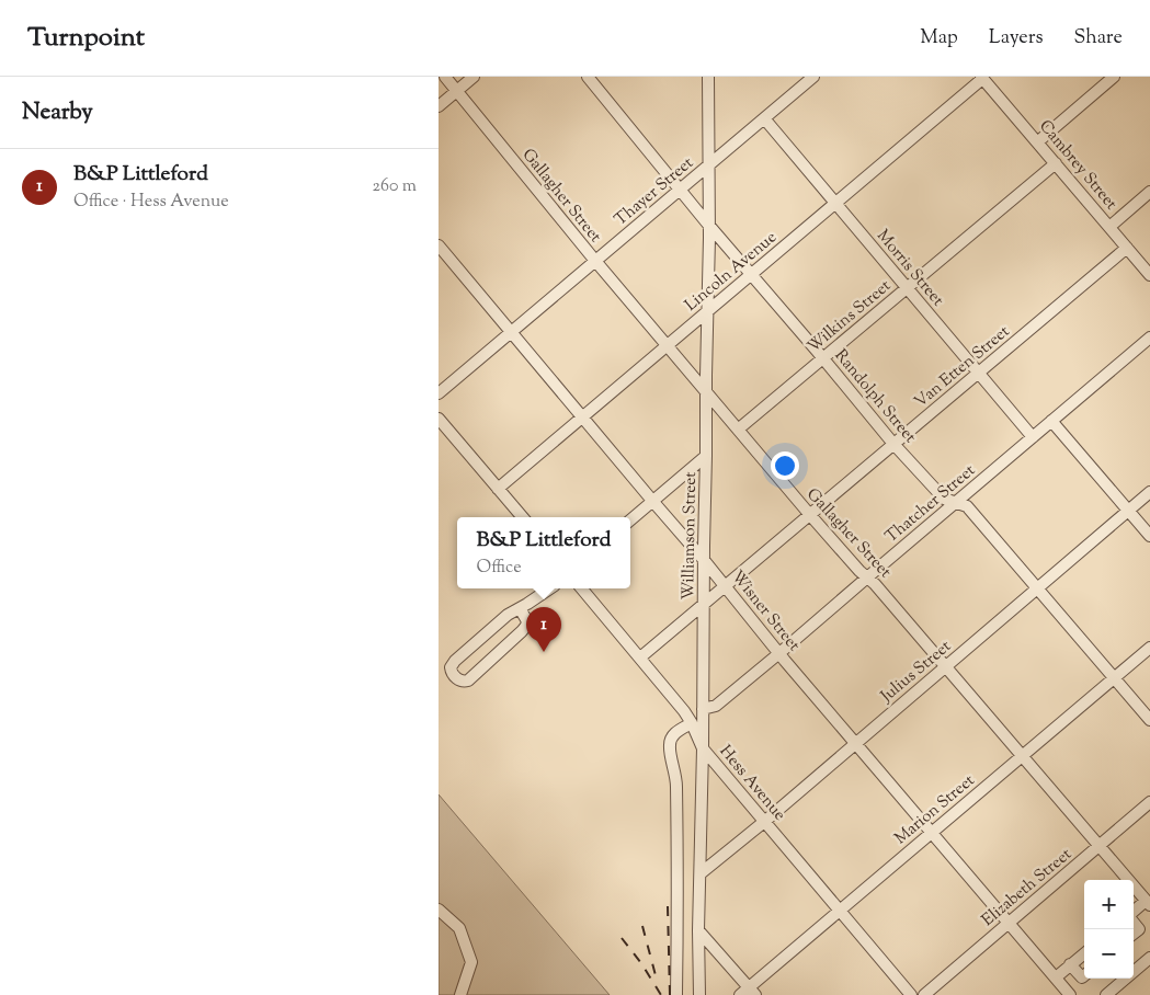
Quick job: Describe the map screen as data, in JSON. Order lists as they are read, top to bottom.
{
  "streets": {
    "street": [
      "Cambrey Street",
      "Thayer Street",
      "Gallagher Street",
      "Morris Street",
      "Lincoln Avenue",
      "Wilkins Street",
      "Van Etten Street",
      "Randolph Street",
      "Thatcher Street",
      "Williamson Street",
      "Wisner Street",
      "Julius Street",
      "Hess Avenue",
      "Marion Street",
      "Elizabeth Street"
    ]
  },
  "crossings": [
    ["Cambrey Street", "Lincoln Avenue"],
    ["Cambrey Street", "Wilkins Street"],
    ["Cambrey Street", "Van Etten Street"],
    ["Thayer Street", "Gallagher Street"],
    ["Thayer Street", "Morris Street"],
    ["Thayer Street", "Randolph Street"],
    ["Thayer Street", "Williamson Street"],
    ["Thayer Street", "Wisner Street"],
    ["Gallagher Street", "Lincoln Avenue"],
    ["Gallagher Street", "Wilkins Street"],
    ["Gallagher Street", "Van Etten Street"],
    ["Gallagher Street", "Thatcher Street"],
    ["Gallagher Street", "Williamson Street"],
    ["Gallagher Street", "Julius Street"],
    ["Gallagher Street", "Marion Street"],
    ["Gallagher Street", "Elizabeth Street"],
    ["Morris Street", "Lincoln Avenue"],
    ["Morris Street", "Wilkins Street"],
    ["Morris Street", "Van Etten Street"],
    ["Morris Street", "Thatcher Street"],
    ["Lincoln Avenue", "Randolph Street"],
    ["Lincoln Avenue", "Williamson Street"],
    ["Lincoln Avenue", "Wisner Street"],
    ["Wilkins Street", "Randolph Street"],
    ["Van Etten Street", "Randolph Street"],
    ["Van Etten Street", "Williamson Street"],
    ["Van Etten Street", "Wisner Street"],
    ["Van Etten Street", "Hess Avenue"],
    ["Randolph Street", "Thatcher Street"],
    ["Randolph Street", "Williamson Street"],
    ["Randolph Street", "Julius Street"],
    ["Randolph Street", "Marion Street"],
    ["Thatcher Street", "Williamson Street"],
    ["Thatcher Street", "Wisner Street"],
    ["Williamson Street", "Wisner Street"],
    ["Williamson Street", "Julius Street"],
    ["Williamson Street", "Hess Avenue"],
    ["Wisner Street", "Julius Street"],
    ["Wisner Street", "Marion Street"],
    ["Wisner Street", "Elizabeth Street"],
    ["Julius Street", "Hess Avenue"],
    ["Hess Avenue", "Marion Street"]
  ],
  "page": {
    "header": "Turnpoint",
    "nav": ["Map", "Layers", "Share"],
    "heading": "Nearby",
    "list": [
      {
        "mark": "1",
        "name": "B&P Littleford",
        "note": "Office · Hess Avenue",
        "value": "260 m"
      }
    ],
    "popup": ["B&P Littleford", "Office"],
    "pins": "1",
    "map_buttons": ["+", "−"]
  }
}
